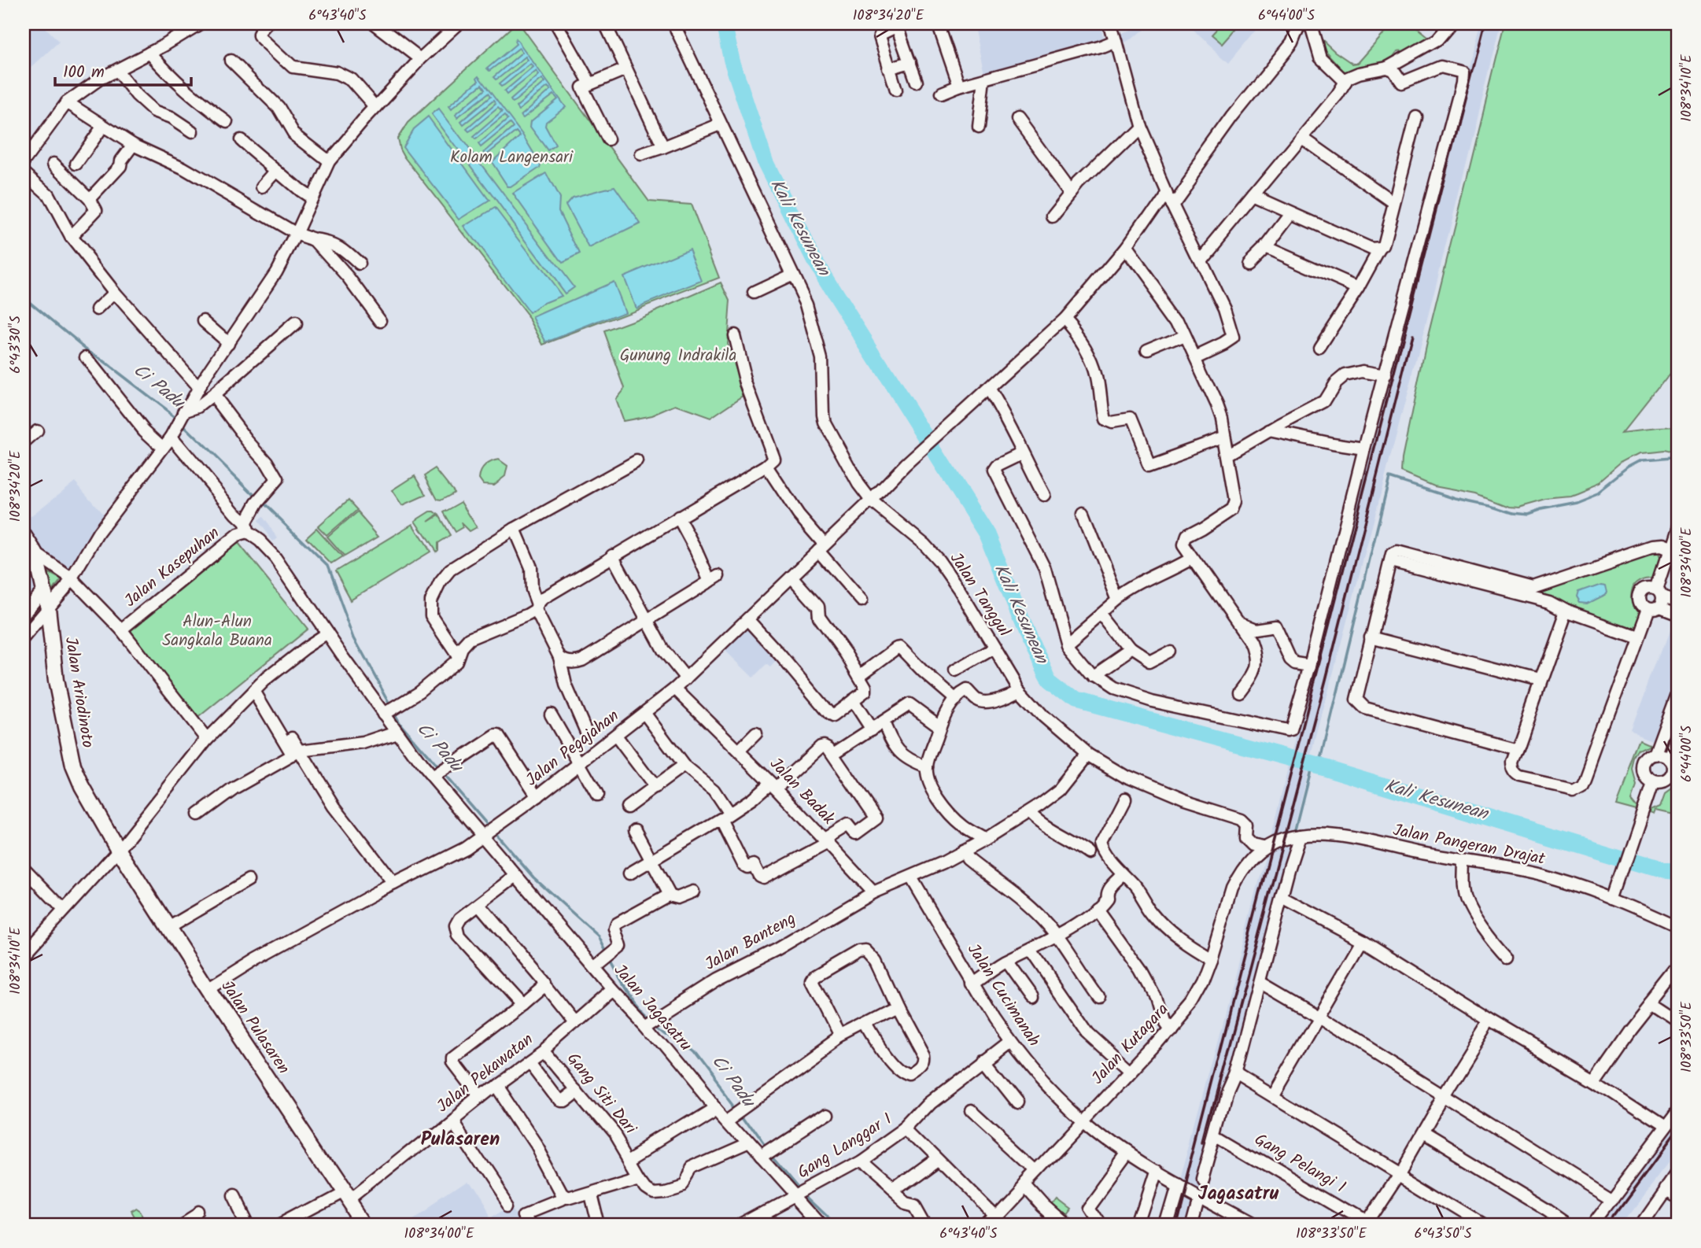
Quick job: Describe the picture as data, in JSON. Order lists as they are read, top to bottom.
{
  "streets": {
    "main road": ["Jalan Ariodinoto", "Jalan Pulasaren"],
    "street": [
      "Jalan Kasepuhan",
      "Jalan Tanggul",
      "Jalan Pegajahan",
      "Jalan Badak",
      "Jalan Pangeran Drajat",
      "Jalan Banteng",
      "Jalan Cucimanah",
      "Jalan Jagasatru",
      "Jalan Kutagara",
      "Jalan Pekawatan",
      "Gang Siti Dari",
      "Gang Langgar I",
      "Gang Pelangi 1"
    ]
  },
  "crossings": [
    ["Jalan Kasepuhan", "Jalan Ariodinoto"],
    ["Jalan Kasepuhan", "Jalan Pegajahan"],
    ["Jalan Kasepuhan", "Jalan Jagasatru"],
    ["Jalan Tanggul", "Jalan Pegajahan"],
    ["Jalan Tanggul", "Jalan Pangeran Drajat"],
    ["Jalan Ariodinoto", "Jalan Pulasaren"],
    ["Jalan Pegajahan", "Jalan Badak"],
    ["Jalan Pegajahan", "Jalan Jagasatru"],
    ["Jalan Pegajahan", "Jalan Pulasaren"],
    ["Jalan Badak", "Jalan Banteng"],
    ["Jalan Pangeran Drajat", "Jalan Kutagara"],
    ["Jalan Banteng", "Jalan Jagasatru"],
    ["Jalan Cucimanah", "Jalan Kutagara"],
    ["Jalan Cucimanah", "Gang Langgar I"],
    ["Jalan Jagasatru", "Jalan Pekawatan"],
    ["Jalan Jagasatru", "Gang Langgar I"],
    ["Jalan Pulasaren", "Jalan Pekawatan"],
    ["Jalan Pekawatan", "Gang Siti Dari"]
  ],
  "districts": ["Pulasaren", "Jagasatru"],
  "water": ["Kali Kesunean", "Ci Padu"],
  "parks": ["Kolam Langensari", "Gunung Indrakila", "Alun-Alun Sangkala Buana"],
  "scale_bar": "100 m",
  "coordinates": [
    "6°43'40\"S",
    "108°34'20\"E",
    "6°44'00\"S",
    "108°34'10\"E",
    "6°43'30\"S",
    "108°34'00\"E",
    "108°33'50\"E",
    "6°43'50\"S"
  ]
}
